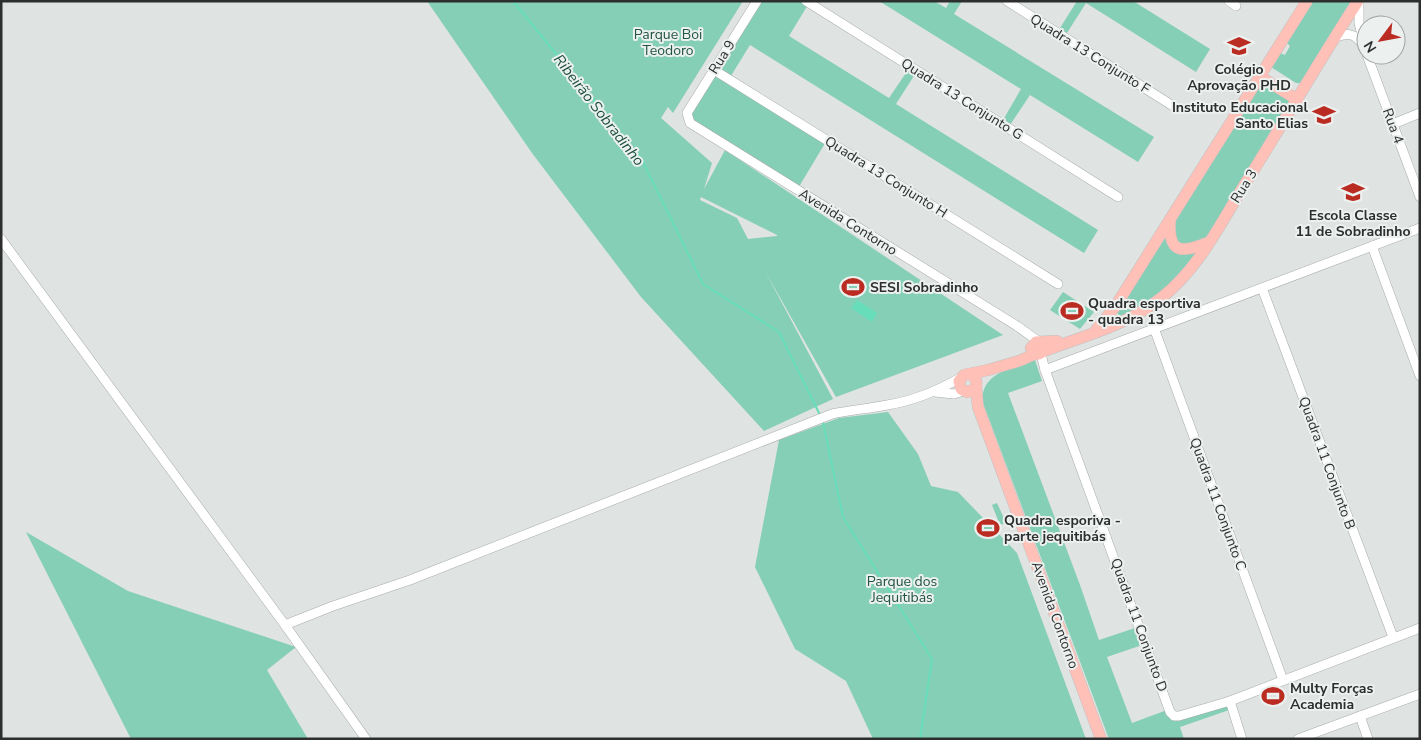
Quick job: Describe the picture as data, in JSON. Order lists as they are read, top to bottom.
{
  "streets": {
    "main road": ["Rua 3", "Avenida Contorno"],
    "street": [
      "Quadra 13 Conjunto F",
      "Rua 9",
      "Quadra 13 Conjunto G",
      "Rua 4",
      "Quadra 13 Conjunto H",
      "Quadra 11 Conjunto B",
      "Quadra 11 Conjunto C",
      "Quadra 11 Conjunto D"
    ]
  },
  "crossings": [
    ["Rua 9", "Quadra 13 Conjunto H"],
    ["Rua 9", "Avenida Contorno"],
    ["Rua 4", "Rua 3"],
    ["Rua 3", "Avenida Contorno"],
    ["Rua 3", "Quadra 11 Conjunto D"],
    ["Avenida Contorno", "Quadra 11 Conjunto D"]
  ],
  "water": ["Ribeirão Sobradinho"],
  "parks": ["Parque Boi Teodoro", "Parque dos Jequitibás"],
  "places": {
    "school or university": ["Colégio Aprovação PHD", "Instituto Educacional Santo Elias", "Escola Classe 11 de Sobradinho"],
    "sports": [
      "SESI Sobradinho",
      "Quadra esportiva - quadra 13",
      "Quadra esporiva - parte jequitibás",
      "Multy Forças Academia"
    ]
  },
  "north": "bottom left"
}
